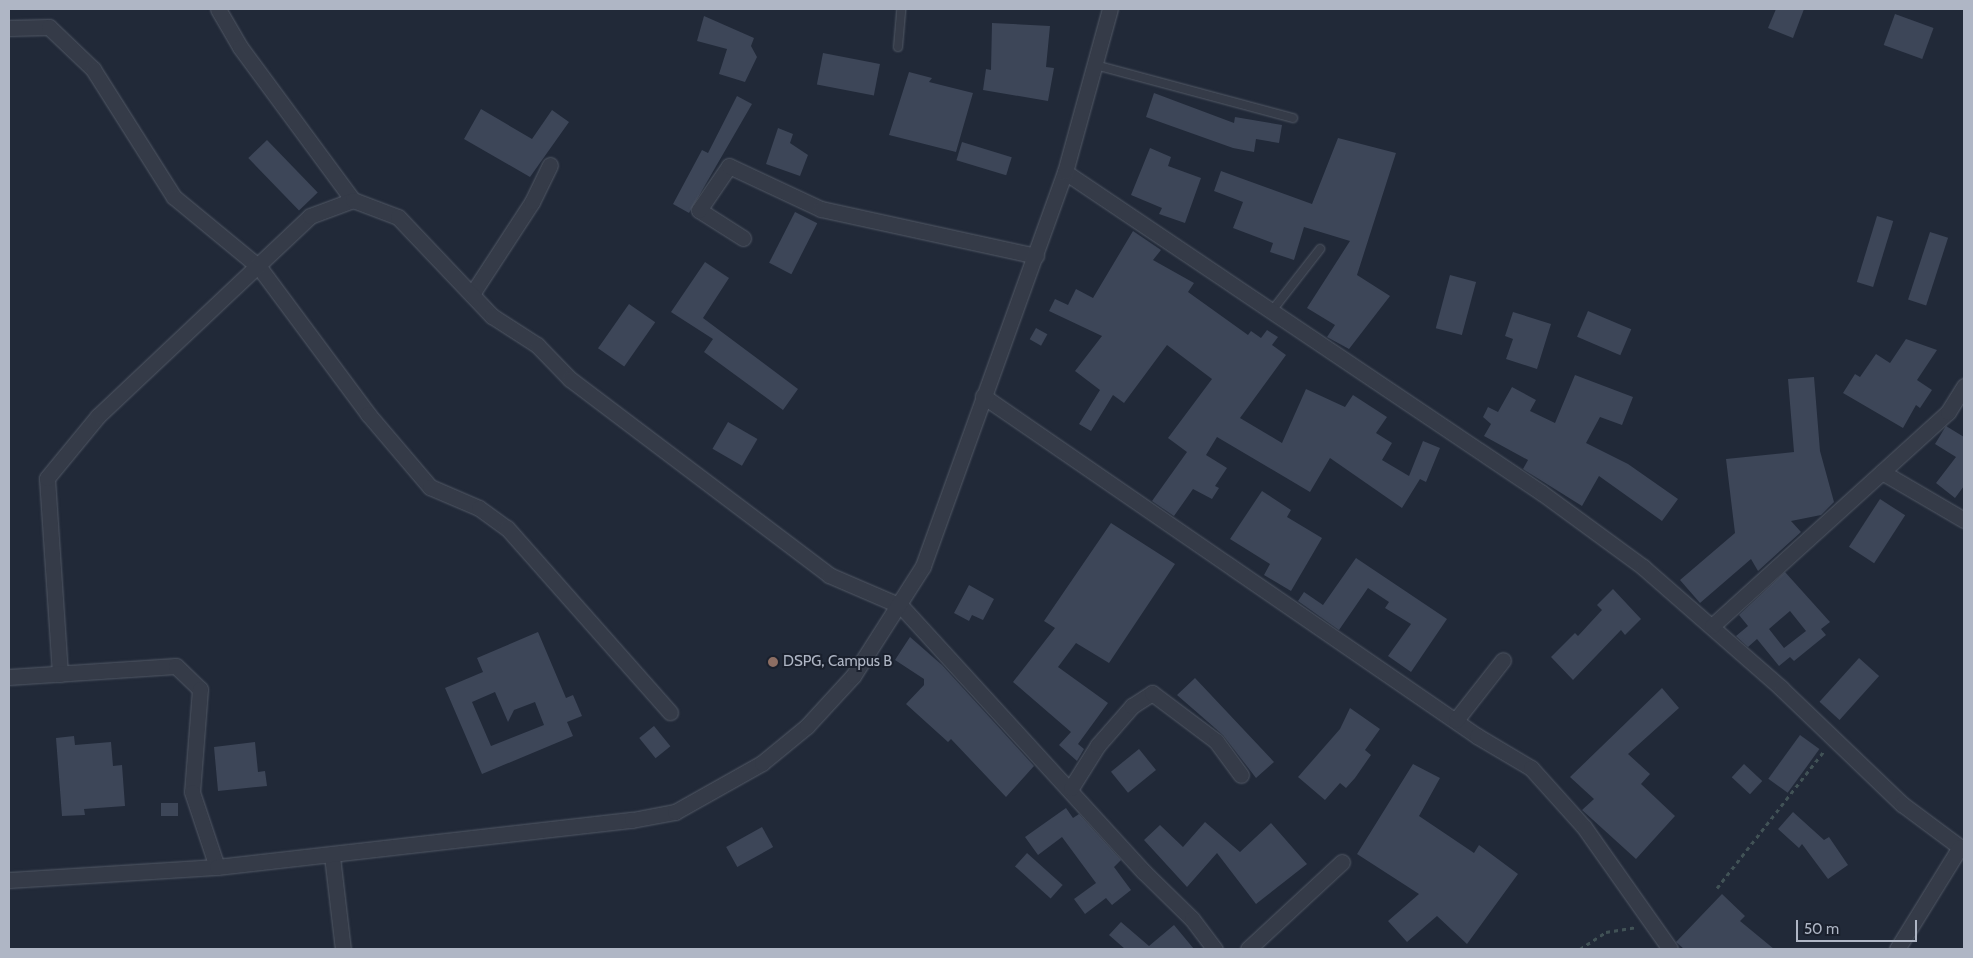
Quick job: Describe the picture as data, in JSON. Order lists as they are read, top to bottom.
{
  "places": ["DSPG, Campus B"],
  "scale_bar": "50 m"
}
